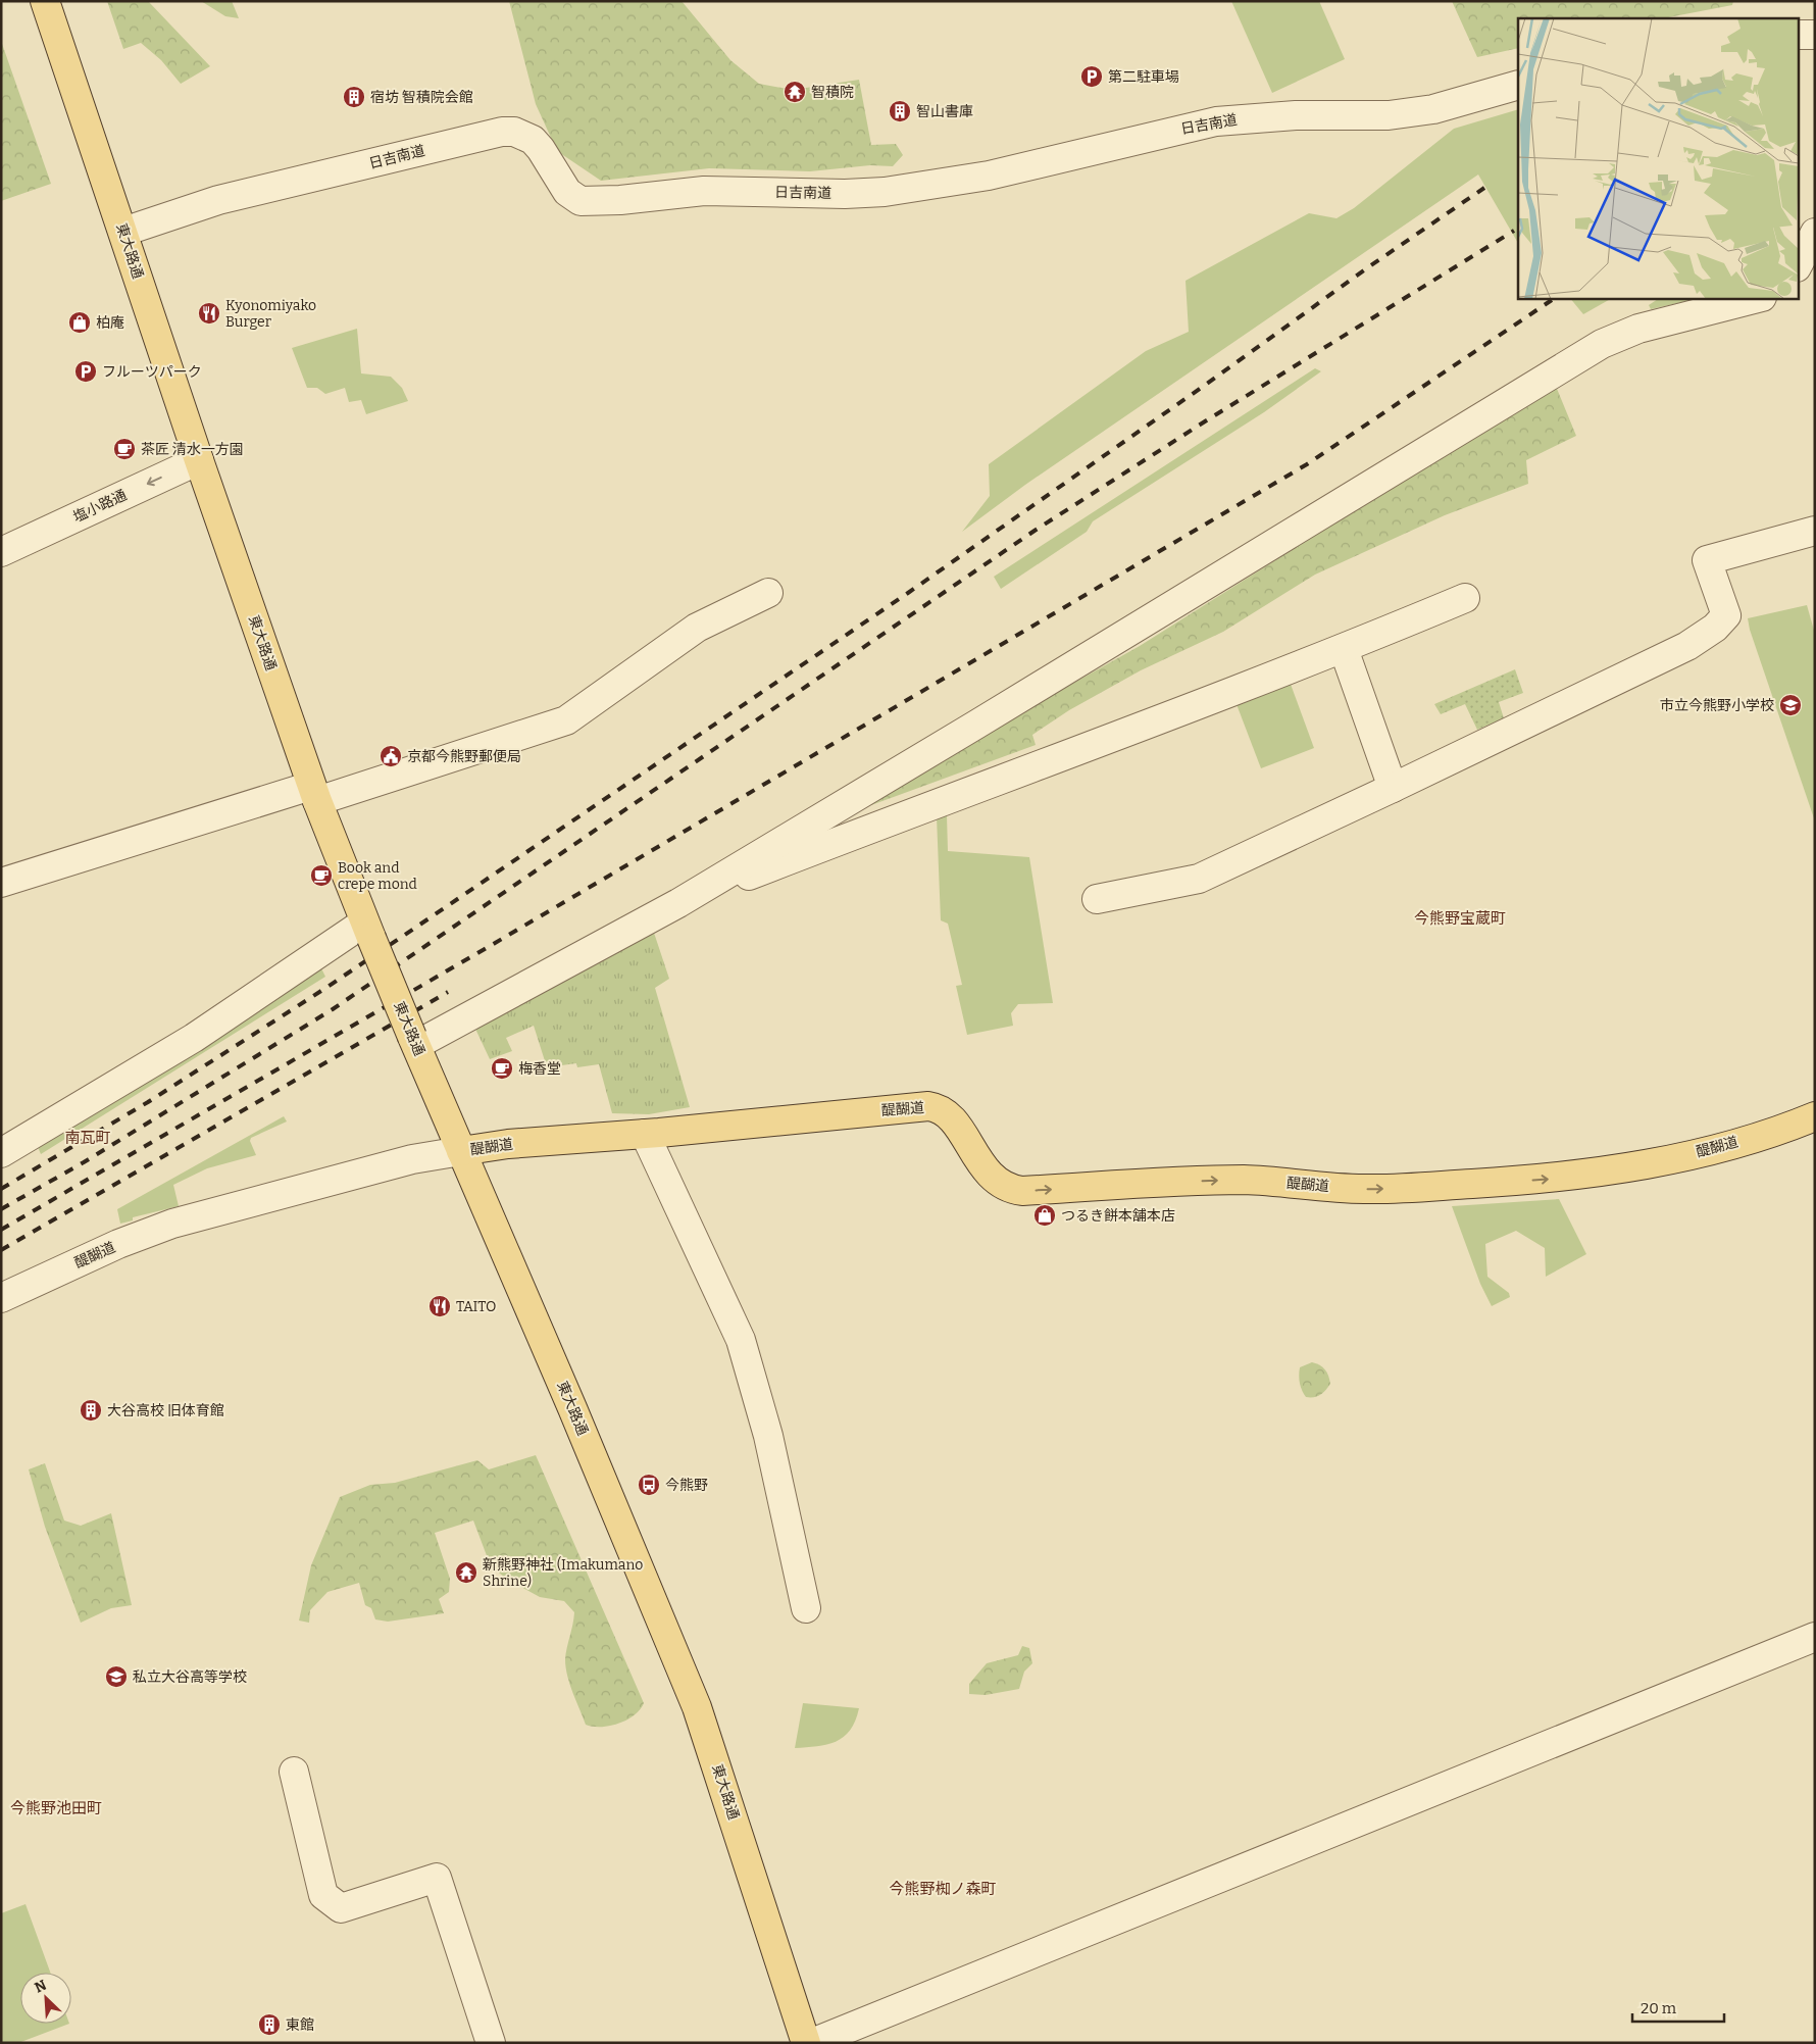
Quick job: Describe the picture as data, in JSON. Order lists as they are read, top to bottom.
{
  "streets": {
    "main road": ["東大路通", "醍醐道"],
    "street": ["日吉南道", "塩小路通"]
  },
  "crossings": [
    ["日吉南道", "東大路通"],
    ["東大路通", "塩小路通"],
    ["東大路通", "醍醐道"]
  ],
  "one_way": ["塩小路通", "醍醐道"],
  "districts": [
    "今熊野宝蔵町",
    "南瓦町",
    "今熊野池田町",
    "今熊野椥ノ森町"
  ],
  "places": {
    "parking": ["第二駐車場", "フルーツパーク"],
    "temple": ["智積院", "新熊野神社 (Imakumano Shrine)"],
    "building": [
      "宿坊 智積院会館",
      "智山書庫",
      "大谷高校 旧体育館",
      "東館"
    ],
    "restaurant": ["Kyonomiyako Burger", "TAITO"],
    "shop": ["柏庵", "つるき餅本舗本店"],
    "cafe": ["茶匠 清水一方園", "Book and crepe mond", "梅香堂"],
    "school or university": ["市立今熊野小学校", "私立大谷高等学校"],
    "public building": ["京都今熊野郵便局"],
    "bus stop": ["今熊野"]
  },
  "scale_bar": "20 m",
  "north": "top left"
}
